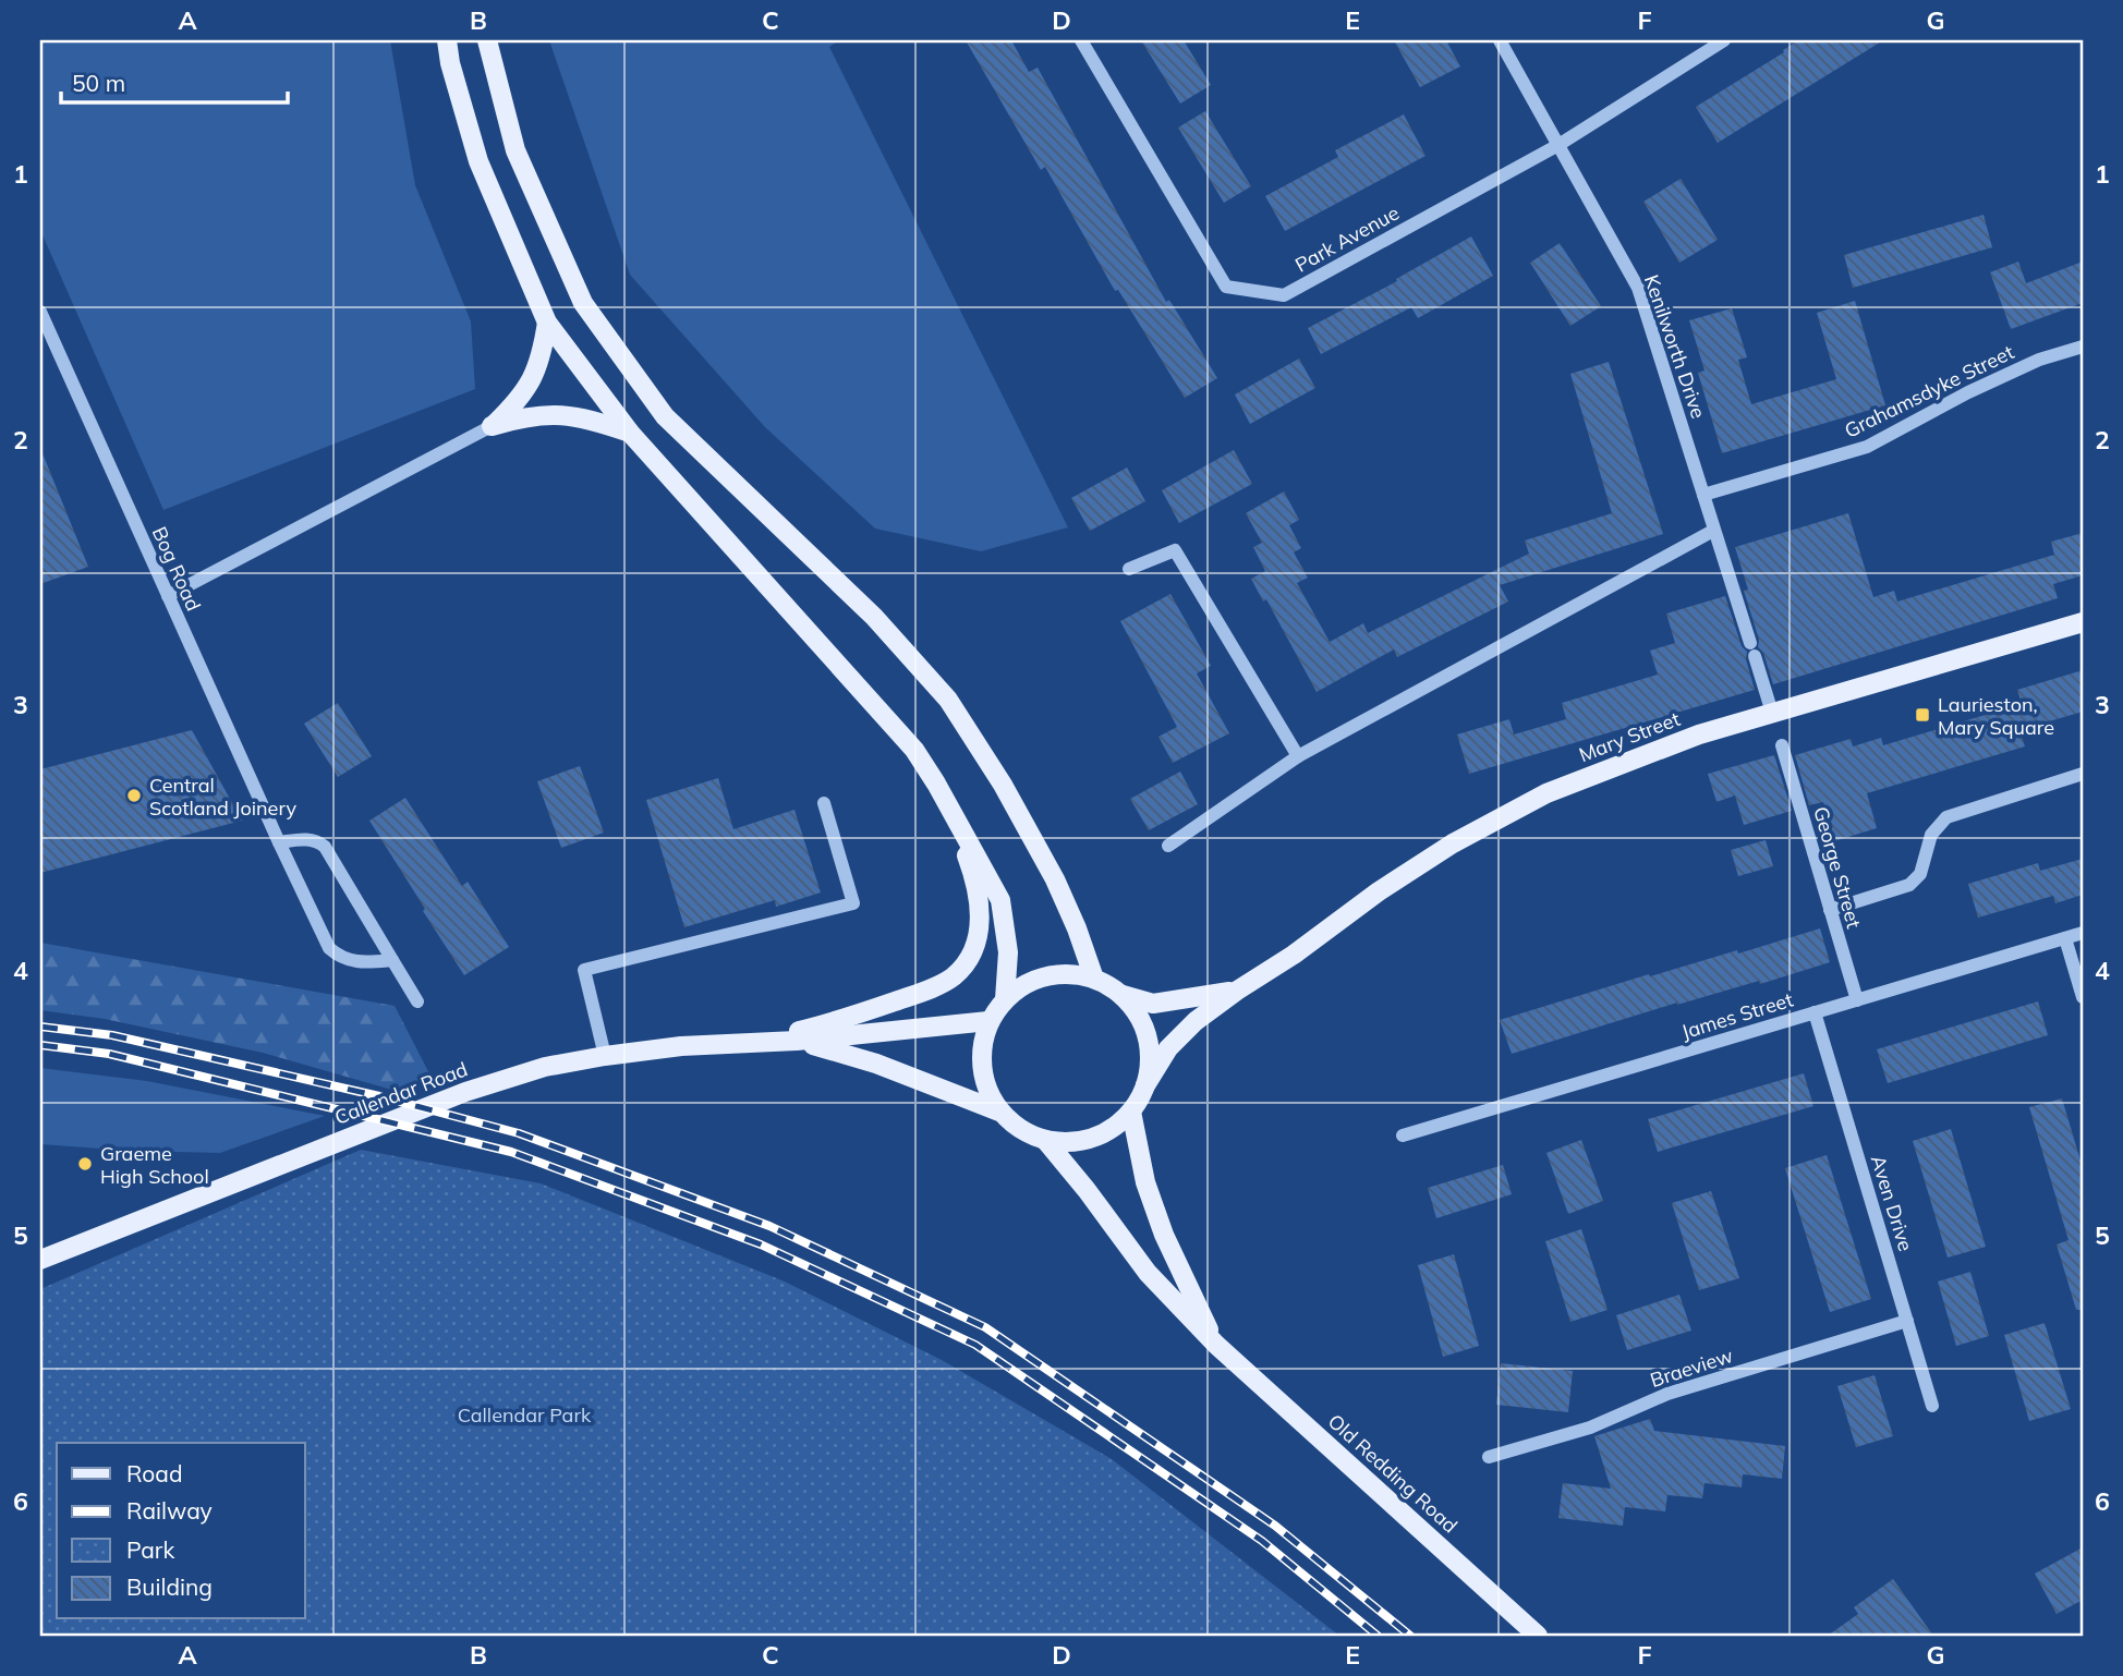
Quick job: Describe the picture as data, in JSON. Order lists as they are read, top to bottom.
{
  "streets": {
    "main road": ["Mary Street", "Callendar Road", "Old Redding Road"],
    "street": [
      "Park Avenue",
      "Kenilworth Drive",
      "Grahamsdyke Street",
      "Bog Road",
      "George Street",
      "James Street",
      "Aven Drive",
      "Braeview"
    ]
  },
  "crossings": [
    ["Park Avenue", "Kenilworth Drive"],
    ["Kenilworth Drive", "Grahamsdyke Street"],
    ["Kenilworth Drive", "Mary Street"],
    ["Mary Street", "Callendar Road"],
    ["Mary Street", "Old Redding Road"],
    ["George Street", "James Street"],
    ["James Street", "Aven Drive"],
    ["Callendar Road", "Old Redding Road"],
    ["Aven Drive", "Braeview"]
  ],
  "parks": ["Callendar Park"],
  "places": {
    "transit": ["Laurieston, Mary Square"],
    "other": ["Central Scotland Joinery", "Graeme High School"]
  },
  "legend": [
    "Road",
    "Railway",
    "Park",
    "Building"
  ],
  "scale_bar": "50 m",
  "grid": {
    "columns": [
      "A",
      "B",
      "C",
      "D",
      "E",
      "F",
      "G"
    ],
    "rows": [
      "1",
      "2",
      "3",
      "4",
      "5",
      "6"
    ]
  }
}
